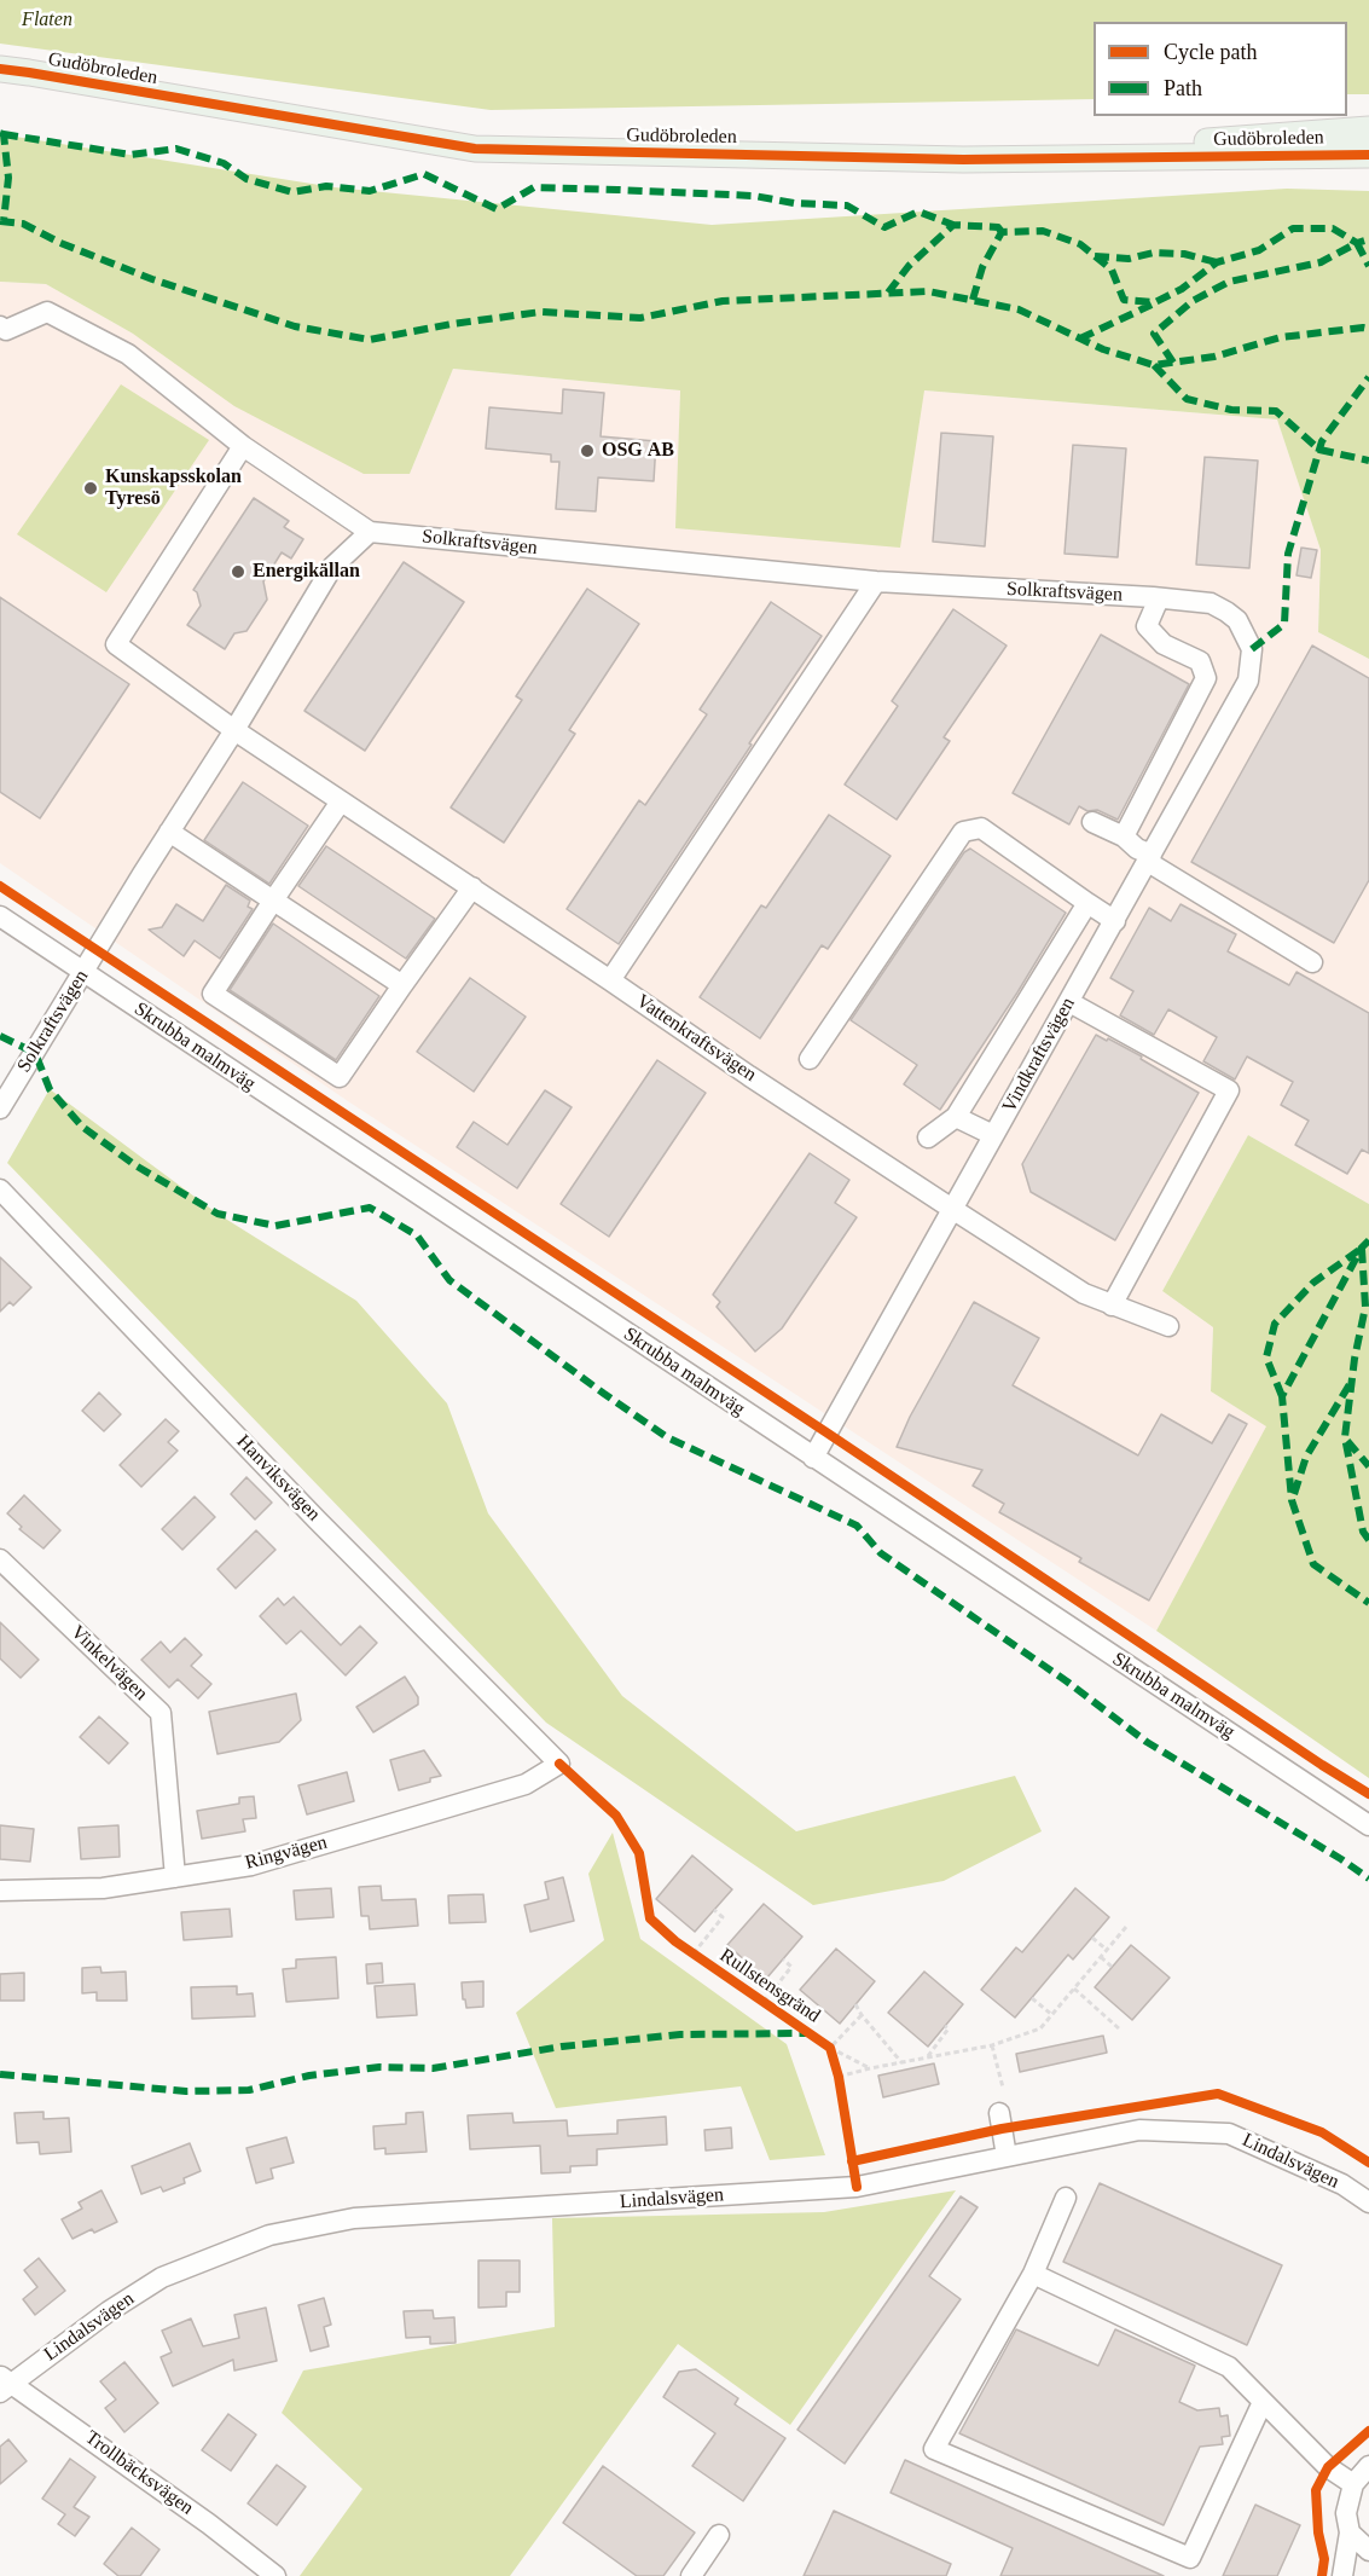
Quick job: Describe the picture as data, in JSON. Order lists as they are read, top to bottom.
{
  "streets": {
    "main road": ["Gudöbroleden"],
    "street": [
      "Solkraftsvägen",
      "Vattenkraftsvägen",
      "Skrubba malmväg",
      "Vindkraftsvägen",
      "Hanviksvägen",
      "Vinkelvägen",
      "Ringvägen",
      "Lindalsvägen",
      "Trollbäcksvägen"
    ],
    "cycle path": ["Rullstensgränd"]
  },
  "crossings": [
    ["Solkraftsvägen", "Vattenkraftsvägen"],
    ["Solkraftsvägen", "Skrubba malmväg"],
    ["Solkraftsvägen", "Vindkraftsvägen"],
    ["Vattenkraftsvägen", "Vindkraftsvägen"],
    ["Skrubba malmväg", "Vindkraftsvägen"],
    ["Hanviksvägen", "Ringvägen"],
    ["Vinkelvägen", "Ringvägen"],
    ["Lindalsvägen", "Trollbäcksvägen"]
  ],
  "parks": ["Flaten"],
  "places": ["OSG AB", "Kunskapsskolan Tyresö", "Energikällan"],
  "legend": ["Cycle path", "Path"]
}
